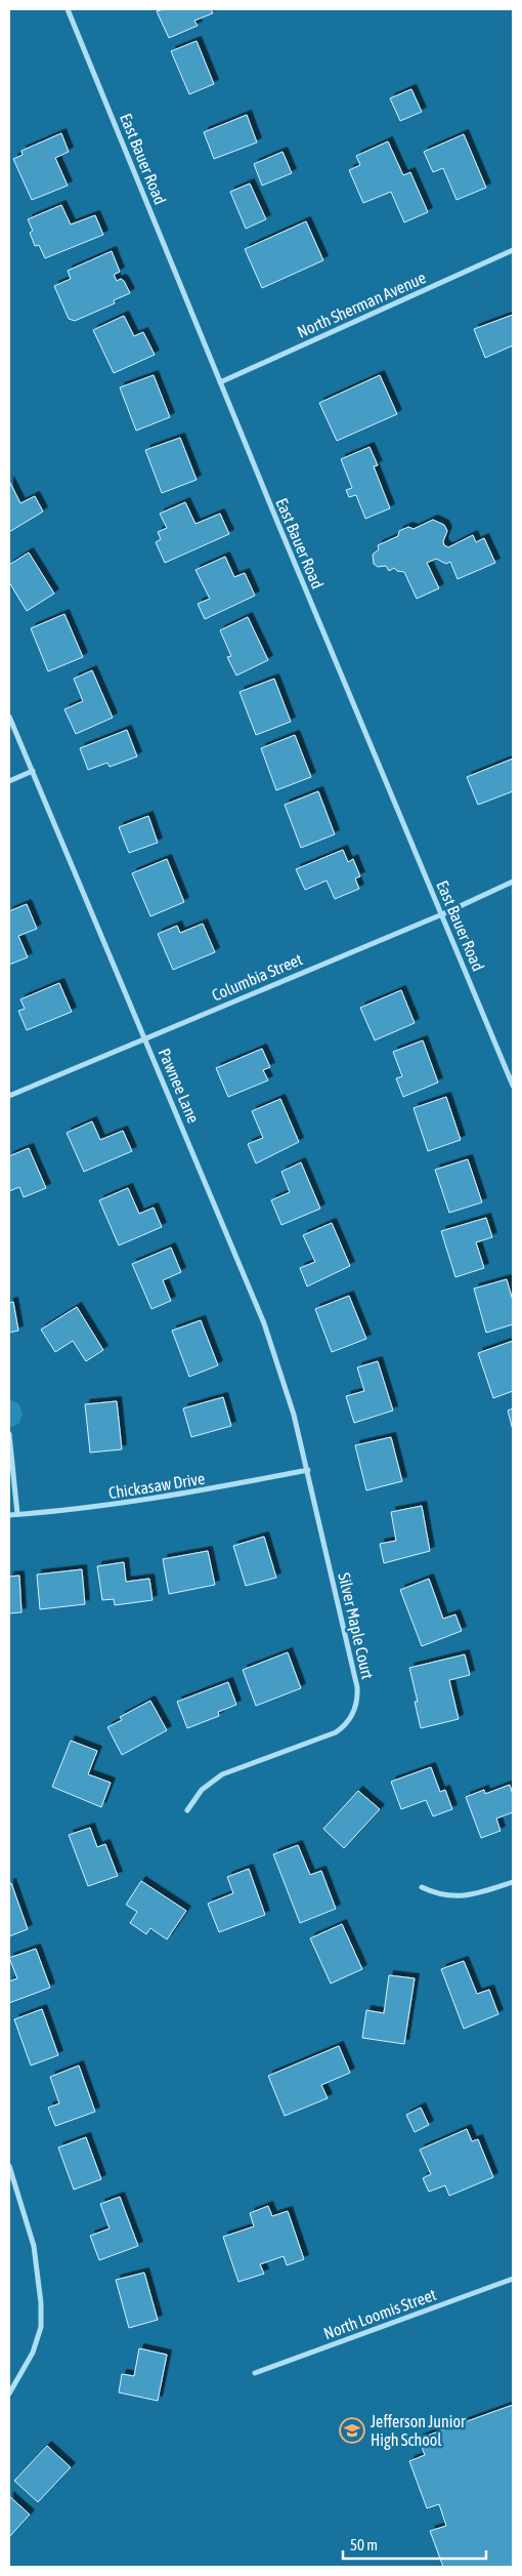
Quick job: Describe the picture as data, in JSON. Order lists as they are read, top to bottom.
{
  "streets": {
    "street": [
      "East Bauer Road",
      "North Sherman Avenue",
      "Columbia Street",
      "Pawnee Lane",
      "Chickasaw Drive",
      "Silver Maple Court",
      "North Loomis Street"
    ]
  },
  "crossings": [
    ["East Bauer Road", "North Sherman Avenue"],
    ["East Bauer Road", "Columbia Street"],
    ["Columbia Street", "Pawnee Lane"],
    ["Pawnee Lane", "Chickasaw Drive"],
    ["Pawnee Lane", "Silver Maple Court"],
    ["Chickasaw Drive", "Silver Maple Court"]
  ],
  "places": {
    "school or university": ["Jefferson Junior High School"]
  },
  "scale_bar": "50 m"
}
